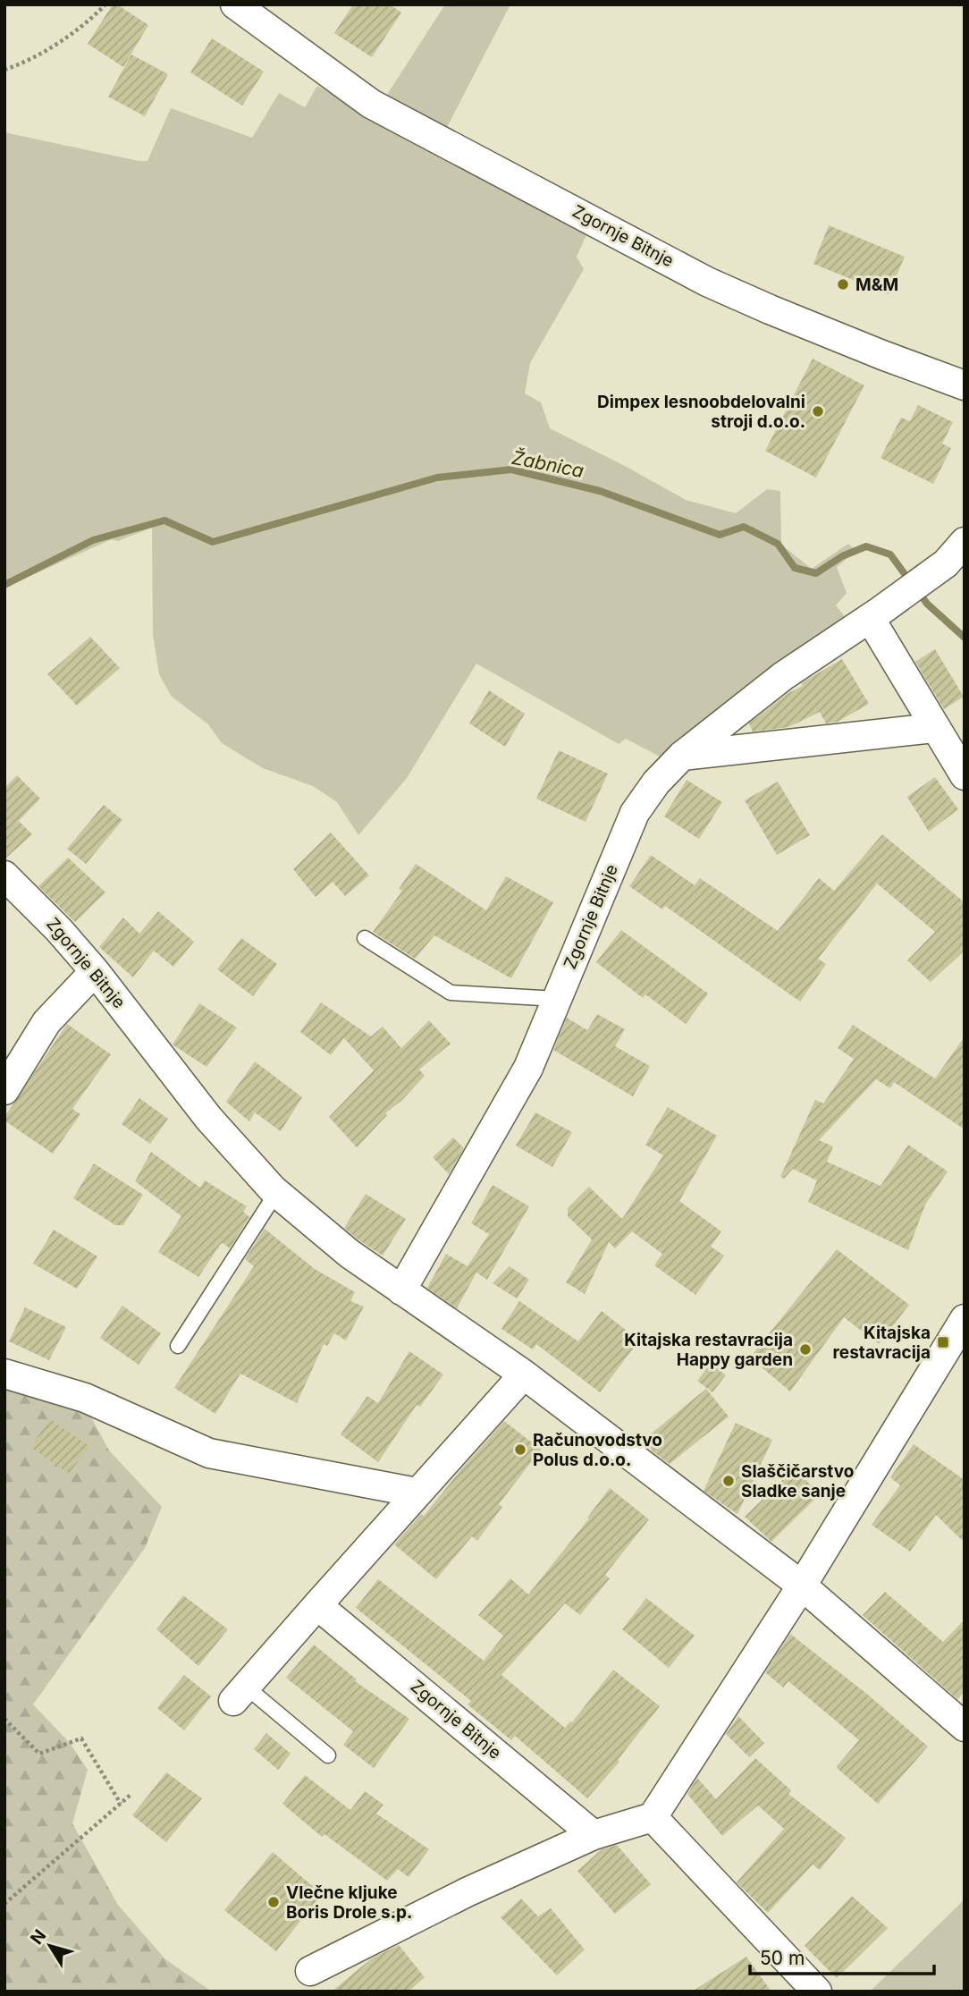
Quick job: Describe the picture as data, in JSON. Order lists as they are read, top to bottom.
{
  "streets": {
    "street": ["Zgornje Bitnje"]
  },
  "water": ["Žabnica"],
  "places": {
    "other": [
      "M&M",
      "Dimpex lesnoobdelovalni stroji d.o.o.",
      "Kitajska restavracija Happy garden",
      "Računovodstvo Polus d.o.o.",
      "Slaščičarstvo Sladke sanje",
      "Vlečne kljuke Boris Drole s.p."
    ],
    "transit": ["Kitajska restavracija"]
  },
  "scale_bar": "50 m",
  "north": "top left"
}
